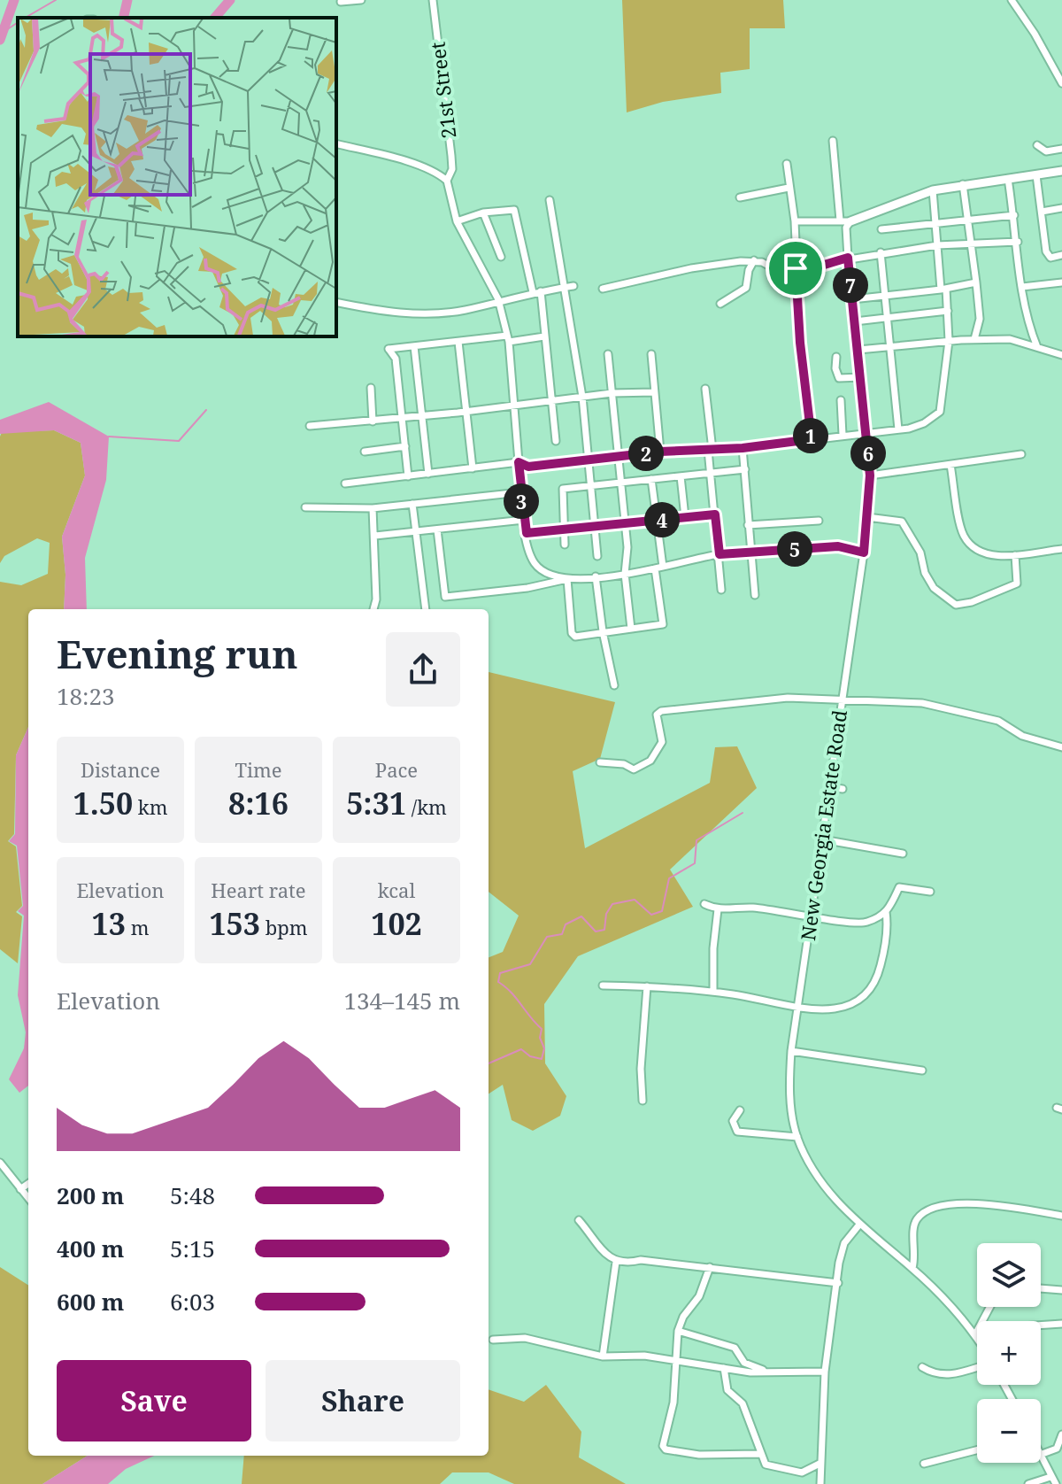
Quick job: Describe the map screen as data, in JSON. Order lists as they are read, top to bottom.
{
  "streets": {
    "street": ["21st Street", "New Georgia Estate Road"]
  },
  "page": {
    "pins": [
      "7",
      "1",
      "2",
      "6",
      "3",
      "4",
      "5"
    ],
    "heading": ["Evening run", "18:23"],
    "stats": [
      ["Distance", "1.50 km"],
      ["Time", "8:16"],
      ["Pace", "5:31 /km"],
      ["Elevation", "13 m"],
      ["Heart rate", "153 bpm"],
      ["kcal", "102"]
    ],
    "chart": ["Elevation", "134–145 m"],
    "list": [
      {
        "name": "200 m",
        "note": "5:48"
      },
      {
        "name": "400 m",
        "note": "5:15"
      },
      {
        "name": "600 m",
        "note": "6:03"
      }
    ],
    "map_buttons": ["+", "−"],
    "buttons": ["Save", "Share"]
  }
}
